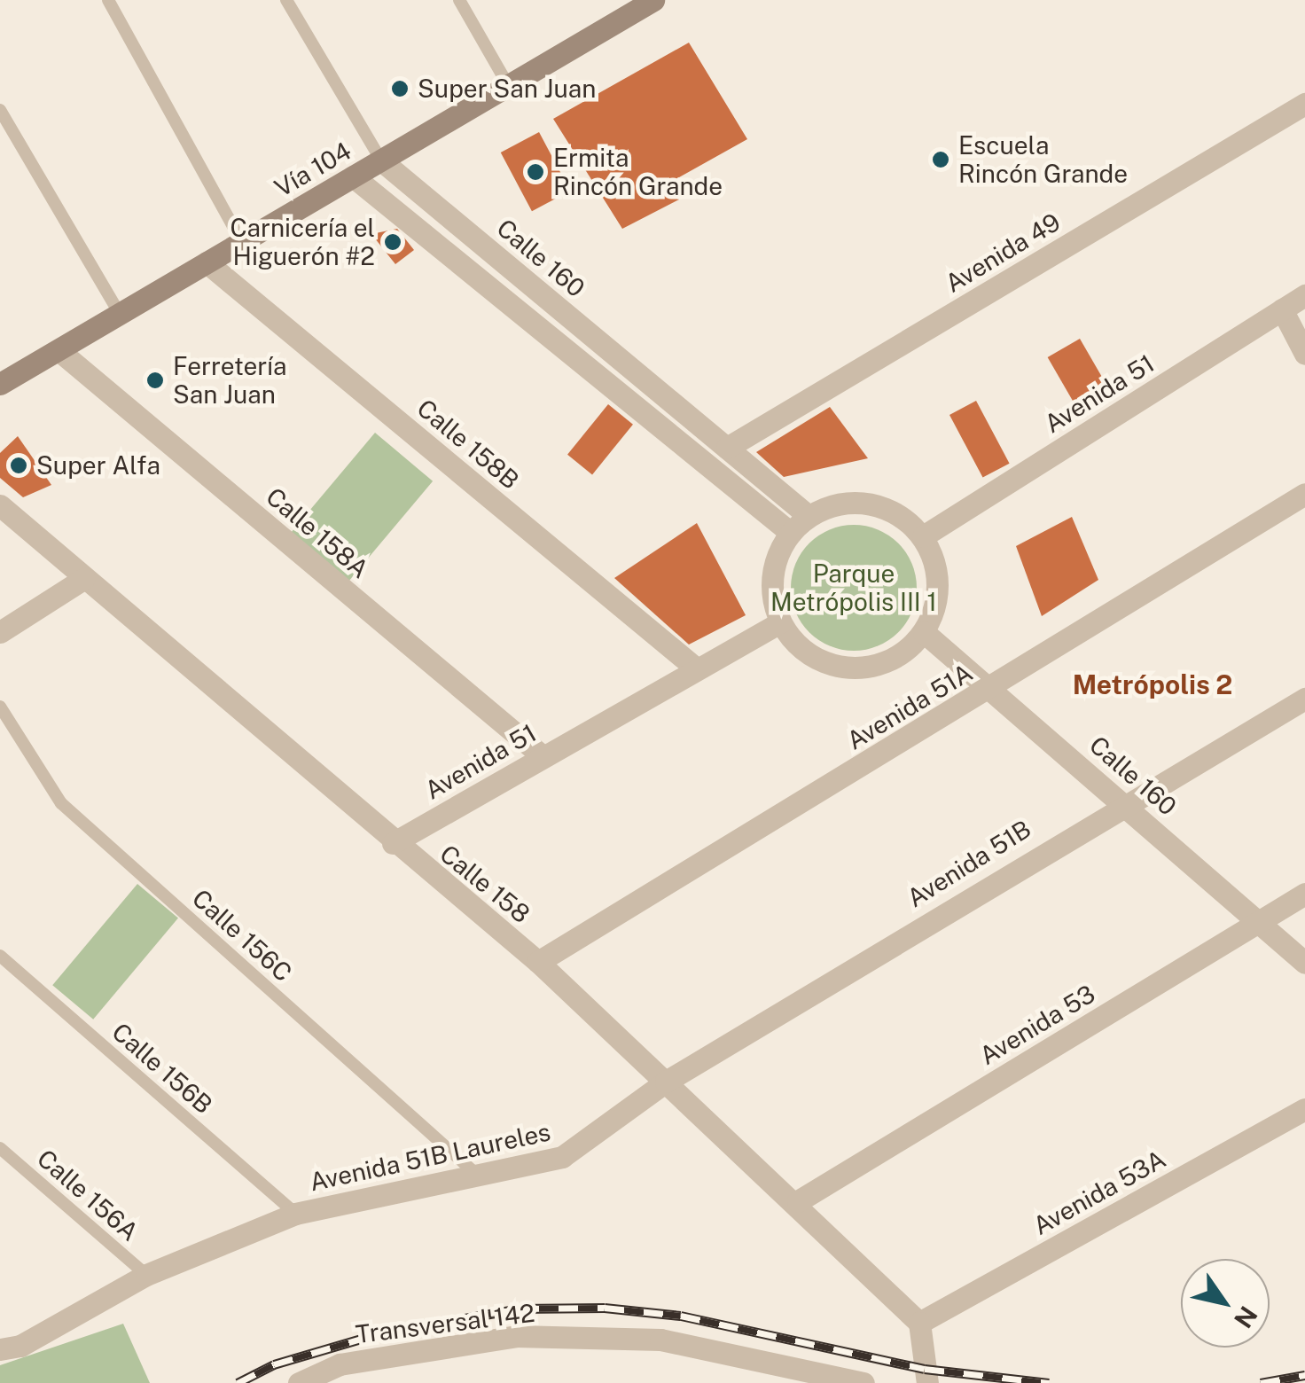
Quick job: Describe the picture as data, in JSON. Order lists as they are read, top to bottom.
{
  "streets": {
    "main road": ["Vía 104"],
    "street": [
      "Avenida 49",
      "Calle 160",
      "Avenida 51",
      "Calle 158B",
      "Calle 158A",
      "Avenida 51A",
      "Avenida 51B",
      "Calle 158",
      "Avenida 53",
      "Avenida 51B Laureles",
      "Avenida 53A",
      "Transversal 142"
    ],
    "lane": ["Calle 156C", "Calle 156B", "Calle 156A"]
  },
  "crossings": [
    ["Vía 104", "Calle 160"],
    ["Vía 104", "Calle 158B"],
    ["Vía 104", "Calle 158A"],
    ["Avenida 49", "Calle 160"],
    ["Calle 160", "Avenida 51"],
    ["Calle 160", "Avenida 51A"],
    ["Calle 160", "Avenida 51B"],
    ["Calle 160", "Avenida 53"],
    ["Avenida 51", "Calle 158B"],
    ["Avenida 51", "Calle 158A"],
    ["Avenida 51", "Calle 158"],
    ["Avenida 51A", "Calle 158"],
    ["Avenida 51B", "Calle 158"],
    ["Avenida 51B", "Avenida 51B Laureles"],
    ["Calle 158", "Avenida 53"],
    ["Calle 158", "Avenida 51B Laureles"],
    ["Calle 158", "Avenida 53A"],
    ["Calle 156C", "Avenida 51B Laureles"],
    ["Calle 156B", "Avenida 51B Laureles"],
    ["Avenida 51B Laureles", "Calle 156A"]
  ],
  "districts": ["Metrópolis 2"],
  "parks": ["Parque Metrópolis III 1"],
  "places": [
    "Super San Juan",
    "Escuela Rincón Grande",
    "Ermita Rincón Grande",
    "Carnicería el Higuerón #2",
    "Ferretería San Juan",
    "Super Alfa"
  ],
  "north": "bottom right"
}
